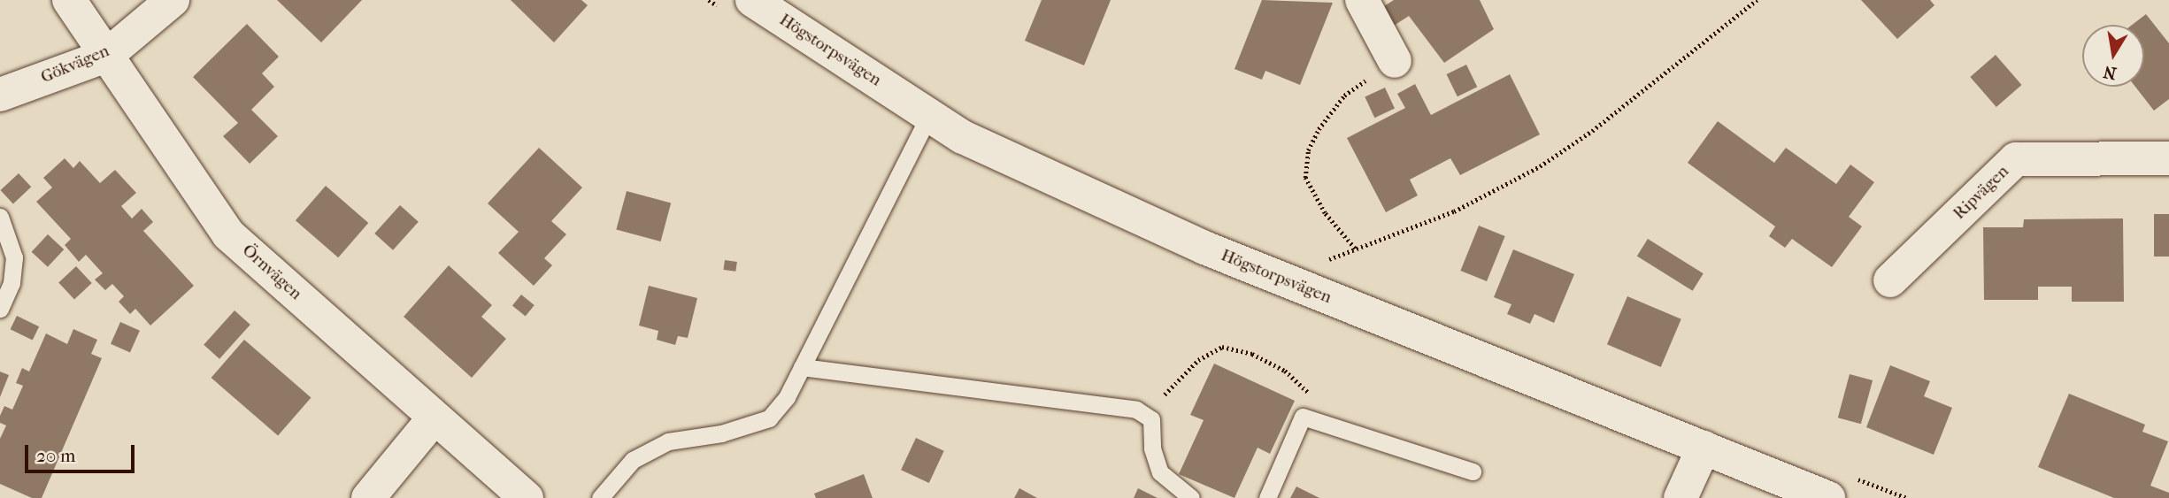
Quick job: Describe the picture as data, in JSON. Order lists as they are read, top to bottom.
{
  "streets": {
    "street": [
      "Högstorpsvägen",
      "Gökvägen",
      "Ripvägen",
      "Örnvägen"
    ]
  },
  "crossings": [
    ["Gökvägen", "Örnvägen"]
  ],
  "scale_bar": "20 m",
  "north": "bottom"
}
